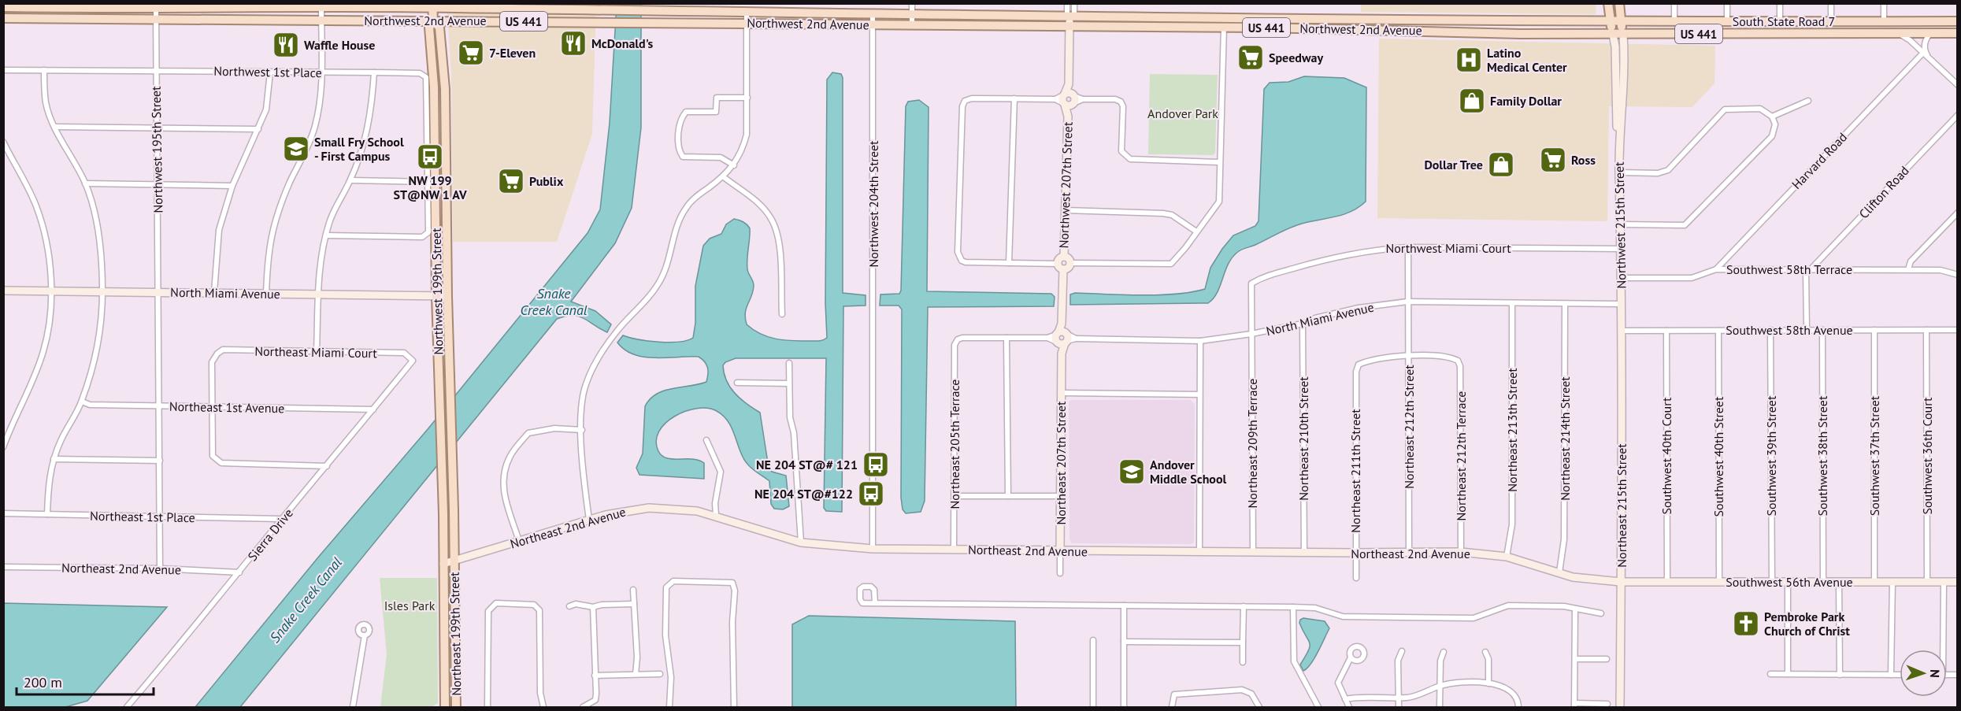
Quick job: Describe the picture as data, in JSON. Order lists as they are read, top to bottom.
{
  "streets": {
    "main road": [
      "Northwest 2nd Avenue",
      "US 441",
      "South State Road 7",
      "Northwest 215th Street",
      "Northwest 199th Street",
      "Northeast 199th Street"
    ],
    "street": [
      "Northwest 1st Place",
      "Northwest 195th Street",
      "Harvard Road",
      "Northwest 207th Street",
      "Clifton Road",
      "Northwest 204th Street",
      "Northwest Miami Court",
      "Southwest 58th Terrace",
      "North Miami Avenue",
      "Southwest 58th Avenue",
      "Northeast Miami Court",
      "Northeast 1st Avenue",
      "Northeast 212th Street",
      "Northeast 213th Street",
      "Northeast 210th Street",
      "Northeast 214th Street",
      "Northeast 209th Terrace",
      "Northeast 205th Terrace",
      "Northeast 212th Terrace",
      "Southwest 40th Court",
      "Southwest 39th Street",
      "Southwest 38th Street",
      "Southwest 37th Street",
      "Southwest 36th Court",
      "Southwest 40th Street",
      "Northeast 207th Street",
      "Northeast 211th Street",
      "Northeast 215th Street",
      "Northeast 1st Place",
      "Northeast 2nd Avenue",
      "Sierra Drive",
      "Southwest 56th Avenue"
    ]
  },
  "crossings": [
    ["Northwest 2nd Avenue", "South State Road 7"],
    ["Northwest 2nd Avenue", "Northwest 195th Street"],
    ["Northwest 2nd Avenue", "Northwest 207th Street"],
    ["Northwest 2nd Avenue", "Northwest 204th Street"],
    ["Northwest 2nd Avenue", "Northwest 215th Street"],
    ["Northwest 2nd Avenue", "Northwest 199th Street"],
    ["South State Road 7", "Northwest 215th Street"],
    ["Northwest 1st Place", "Northwest 195th Street"],
    ["Northwest 195th Street", "North Miami Avenue"],
    ["Northwest 195th Street", "Northeast 1st Avenue"],
    ["Northwest 195th Street", "Northeast 1st Place"],
    ["Northwest 195th Street", "Northeast 2nd Avenue"],
    ["Harvard Road", "Southwest 58th Terrace"],
    ["Clifton Road", "Southwest 58th Terrace"],
    ["Northwest 204th Street", "Northeast 2nd Avenue"],
    ["Northwest 215th Street", "Northwest Miami Court"],
    ["Northwest 215th Street", "Southwest 58th Terrace"],
    ["Northwest 215th Street", "North Miami Avenue"],
    ["Northwest 215th Street", "Northeast 215th Street"],
    ["Northwest Miami Court", "Northeast 212th Street"],
    ["Northwest Miami Court", "Northeast 209th Terrace"],
    ["Northwest 199th Street", "North Miami Avenue"],
    ["Northwest 199th Street", "Northeast 2nd Avenue"],
    ["Northwest 199th Street", "Northeast 199th Street"],
    ["North Miami Avenue", "Northeast 212th Street"],
    ["North Miami Avenue", "Northeast 213th Street"],
    ["North Miami Avenue", "Northeast 210th Street"],
    ["North Miami Avenue", "Northeast 214th Street"],
    ["North Miami Avenue", "Northeast 209th Terrace"],
    ["North Miami Avenue", "Northeast 205th Terrace"],
    ["North Miami Avenue", "Northeast 207th Street"],
    ["North Miami Avenue", "Northeast 215th Street"],
    ["Southwest 58th Avenue", "Southwest 40th Court"],
    ["Southwest 58th Avenue", "Southwest 39th Street"],
    ["Southwest 58th Avenue", "Southwest 38th Street"],
    ["Southwest 58th Avenue", "Southwest 37th Street"],
    ["Southwest 58th Avenue", "Southwest 36th Court"],
    ["Southwest 58th Avenue", "Southwest 40th Street"],
    ["Southwest 58th Avenue", "Northeast 215th Street"],
    ["Northeast Miami Court", "Northeast 1st Avenue"],
    ["Northeast Miami Court", "Sierra Drive"],
    ["Northeast 1st Avenue", "Sierra Drive"],
    ["Northeast 212th Street", "Northeast 212th Terrace"],
    ["Northeast 212th Street", "Northeast 211th Street"],
    ["Northeast 212th Street", "Northeast 2nd Avenue"],
    ["Northeast 213th Street", "Northeast 2nd Avenue"],
    ["Northeast 210th Street", "Northeast 2nd Avenue"],
    ["Northeast 214th Street", "Northeast 2nd Avenue"],
    ["Northeast 209th Terrace", "Northeast 2nd Avenue"],
    ["Northeast 205th Terrace", "Northeast 2nd Avenue"],
    ["Northeast 212th Terrace", "Northeast 211th Street"],
    ["Northeast 212th Terrace", "Northeast 2nd Avenue"],
    ["Southwest 40th Court", "Southwest 56th Avenue"],
    ["Southwest 39th Street", "Southwest 56th Avenue"],
    ["Southwest 38th Street", "Southwest 56th Avenue"],
    ["Southwest 37th Street", "Southwest 56th Avenue"],
    ["Southwest 36th Court", "Southwest 56th Avenue"],
    ["Southwest 40th Street", "Southwest 56th Avenue"],
    ["Northeast 207th Street", "Northeast 2nd Avenue"],
    ["Northeast 211th Street", "Northeast 2nd Avenue"],
    ["Northeast 215th Street", "Northeast 2nd Avenue"],
    ["Northeast 215th Street", "Southwest 56th Avenue"],
    ["Northeast 1st Place", "Sierra Drive"],
    ["Northeast 2nd Avenue", "Sierra Drive"],
    ["Northeast 2nd Avenue", "Southwest 56th Avenue"],
    ["Northeast 2nd Avenue", "Northeast 199th Street"]
  ],
  "water": ["Snake Creek Canal"],
  "parks": ["Andover Park", "Isles Park"],
  "places": {
    "restaurant": ["McDonald's", "Waffle House"],
    "supermarket": [
      "7-Eleven",
      "Speedway",
      "Ross",
      "Publix"
    ],
    "hospital": ["Latino Medical Center"],
    "shop": ["Family Dollar", "Dollar Tree"],
    "school or university": ["Small Fry School - First Campus", "Andover Middle School"],
    "bus stop": ["NW 199 ST@NW 1 AV", "NE 204 ST@# 121", "NE 204 ST@#122"],
    "church": ["Pembroke Park Church of Christ"]
  },
  "scale_bar": "200 m",
  "north": "right"
}
